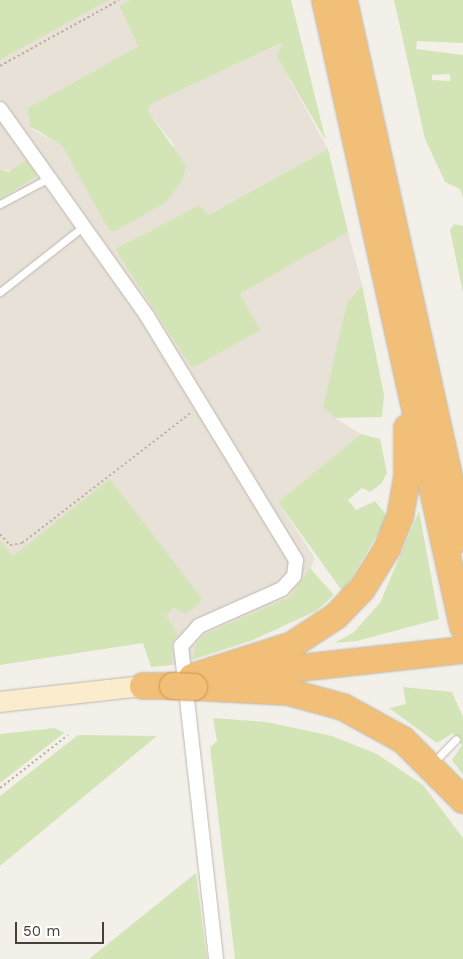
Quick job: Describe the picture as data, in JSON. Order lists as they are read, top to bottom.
{
  "scale_bar": "50 m"
}
